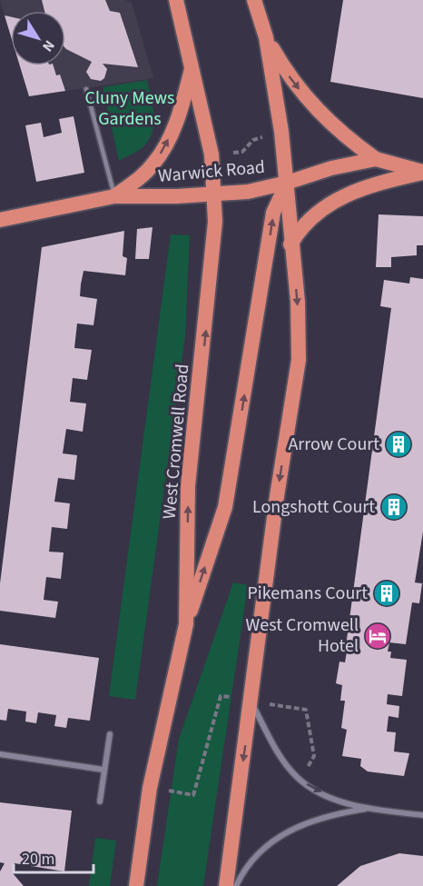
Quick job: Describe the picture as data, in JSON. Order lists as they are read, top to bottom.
{
  "streets": {
    "highway": ["Warwick Road", "West Cromwell Road"]
  },
  "crossings": [
    ["Warwick Road", "West Cromwell Road"]
  ],
  "parks": ["Cluny Mews Gardens"],
  "places": {
    "building": ["Arrow Court", "Longshott Court", "Pikemans Court"],
    "hotel": ["West Cromwell Hotel"]
  },
  "scale_bar": "20 m",
  "north": "bottom right"
}
